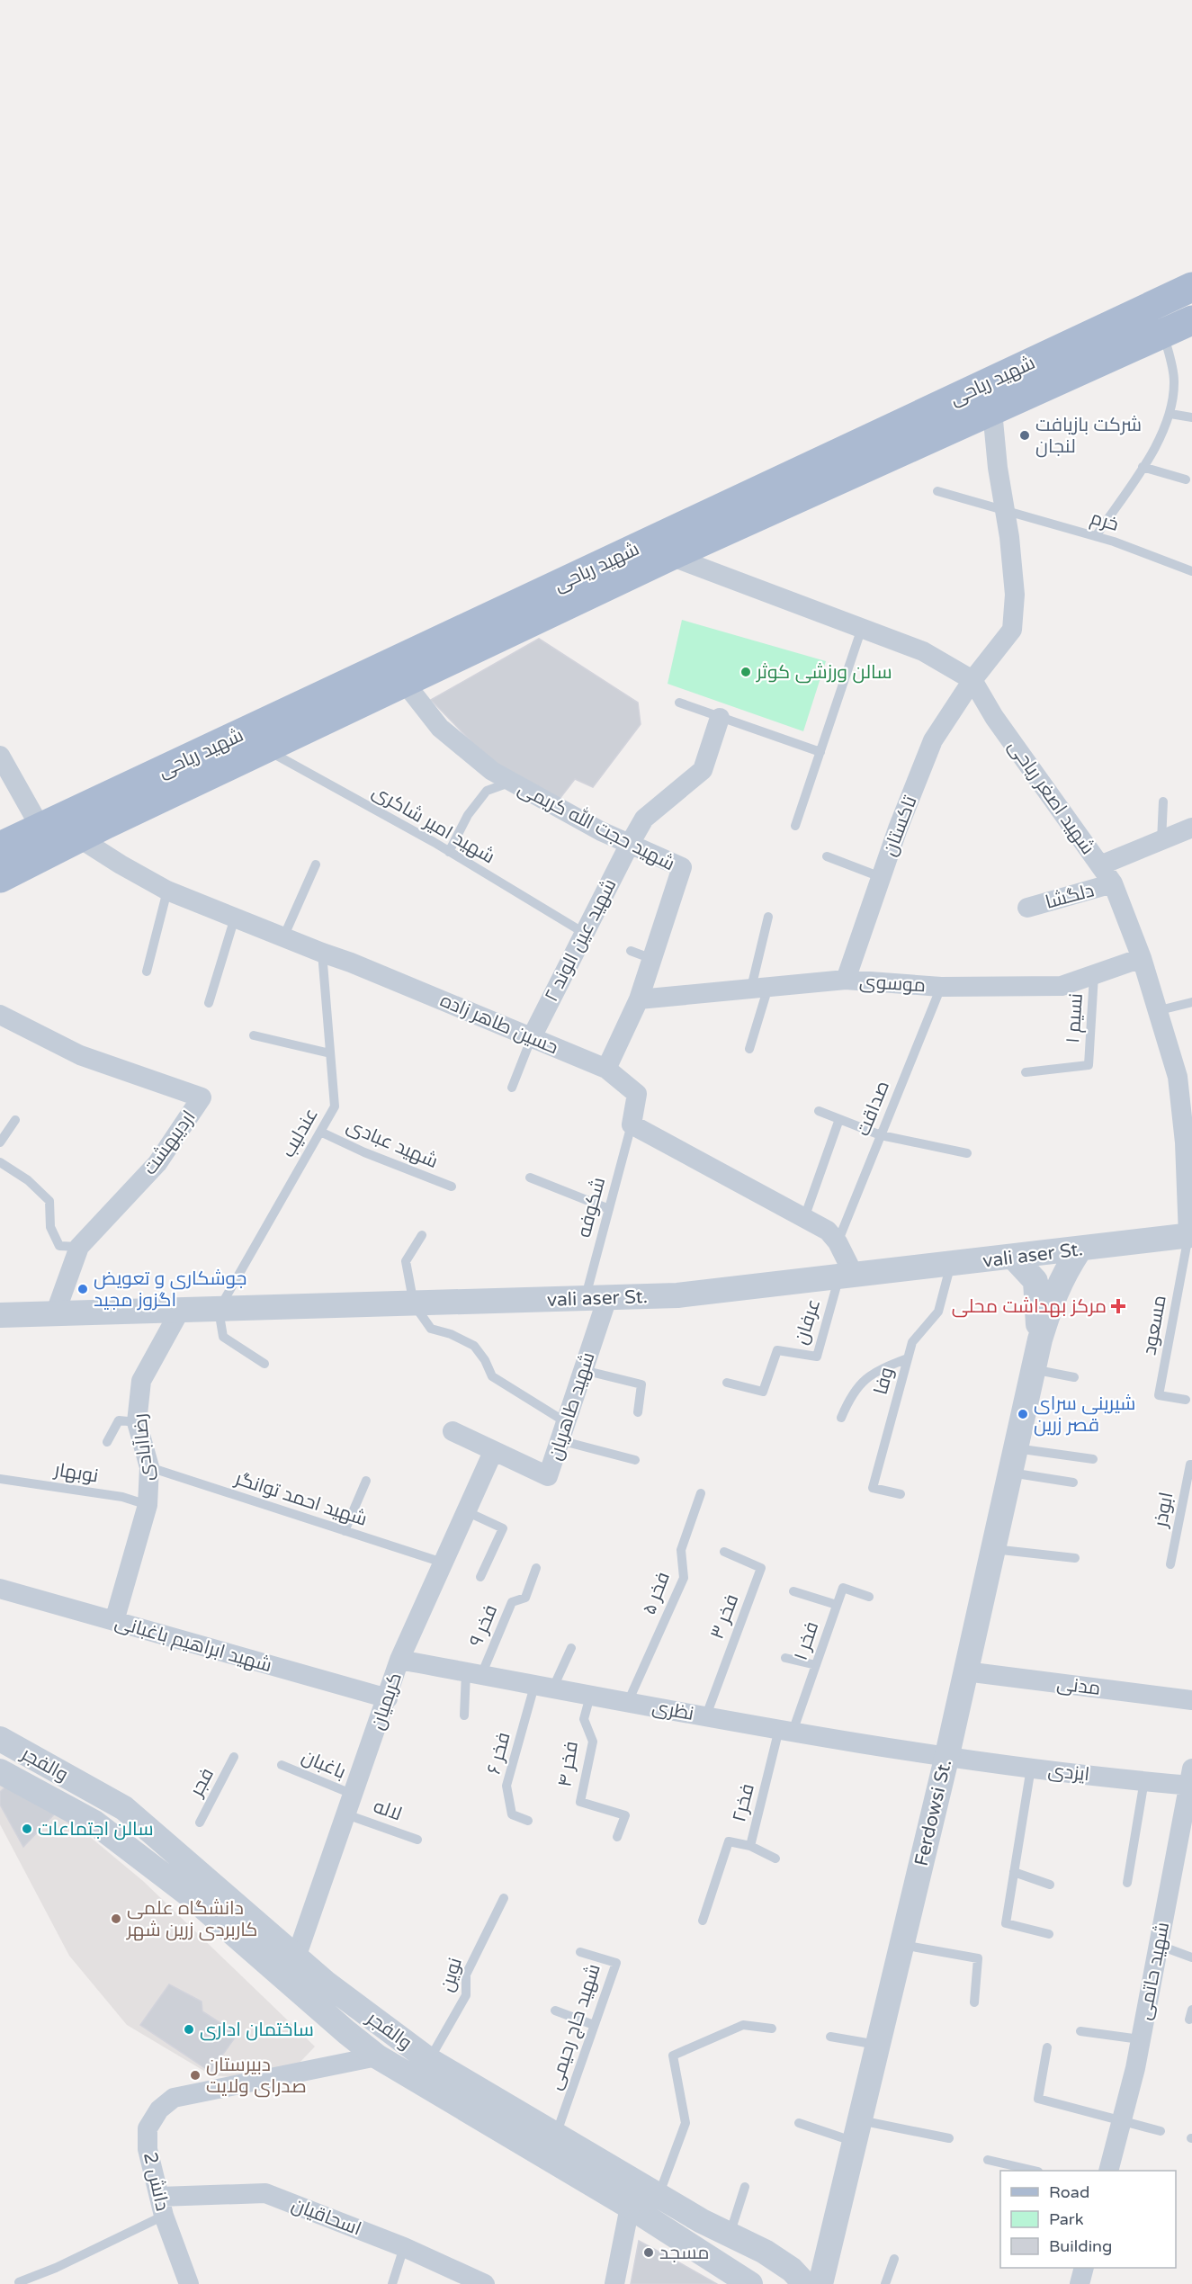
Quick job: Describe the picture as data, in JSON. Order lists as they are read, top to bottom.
{
  "streets": {
    "main road": ["شهید ریاحی"],
    "street": [
      "شهید اصغر ریاحی",
      "شهید حجت الله کریمی",
      "تاکستان",
      "دلگشا",
      "شهید عین الوند ۲",
      "موسوی",
      "حسین طاهر زاده",
      "اردیبهشت",
      "vali aser St.",
      "شهید طاهریان",
      "رضاآبادی",
      "شهید ابراهیم باغبانی",
      "مدنی",
      "کریمیان",
      "نظری",
      "والفجر",
      "ایزدی",
      "Ferdowsi St.",
      "شهید حاتمی",
      "دانش 2",
      "اسحاقیان"
    ],
    "lane": [
      "خرم",
      "شهید امیر شاکری",
      "نسیم ۱",
      "صداقت",
      "عندلیب",
      "شهید عبادی",
      "شکوفه",
      "عرفان",
      "مسعود",
      "وفا",
      "نوبهار",
      "شهید احمد توانگر",
      "ابوذر",
      "فخر ۵",
      "فخر ۳",
      "فخر ۹",
      "فخر ۱",
      "فخر ۶",
      "باغبان",
      "فخر ۴",
      "فجر",
      "فخر۲",
      "لاله",
      "نوین",
      "شهید حاج رحیمی"
    ]
  },
  "crossings": [
    ["شهید ریاحی", "شهید اصغر ریاحی"],
    ["شهید ریاحی", "شهید امیر شاکری"],
    ["شهید ریاحی", "شهید حجت الله کریمی"],
    ["شهید ریاحی", "تاکستان"],
    ["شهید ریاحی", "حسین طاهر زاده"],
    ["خرم", "تاکستان"],
    ["شهید اصغر ریاحی", "تاکستان"],
    ["شهید اصغر ریاحی", "دلگشا"],
    ["شهید اصغر ریاحی", "موسوی"],
    ["شهید اصغر ریاحی", "vali aser St."],
    ["شهید اصغر ریاحی", "مسعود"],
    ["شهید امیر شاکری", "شهید عین الوند ۲"],
    ["شهید حجت الله کریمی", "شهید عین الوند ۲"],
    ["شهید حجت الله کریمی", "موسوی"],
    ["شهید حجت الله کریمی", "حسین طاهر زاده"],
    ["تاکستان", "موسوی"],
    ["شهید عین الوند ۲", "حسین طاهر زاده"],
    ["موسوی", "نسیم ۱"],
    ["موسوی", "صداقت"],
    ["حسین طاهر زاده", "عندلیب"],
    ["حسین طاهر زاده", "شکوفه"],
    ["عندلیب", "شهید عبادی"],
    ["عندلیب", "vali aser St."],
    ["اردیبهشت", "vali aser St."],
    ["شکوفه", "vali aser St."],
    ["شکوفه", "شهید طاهریان"],
    ["vali aser St.", "عرفان"],
    ["vali aser St.", "مسعود"],
    ["vali aser St.", "وفا"],
    ["vali aser St.", "شهید طاهریان"],
    ["vali aser St.", "رضاآبادی"],
    ["vali aser St.", "Ferdowsi St."],
    ["شهید طاهریان", "کریمیان"],
    ["رضاآبادی", "نوبهار"],
    ["رضاآبادی", "شهید احمد توانگر"],
    ["رضاآبادی", "شهید ابراهیم باغبانی"],
    ["شهید احمد توانگر", "کریمیان"],
    ["فخر ۵", "نظری"],
    ["فخر ۳", "نظری"],
    ["فخر ۹", "نظری"],
    ["فخر ۱", "نظری"],
    ["فخر ۱", "فخر۲"],
    ["شهید ابراهیم باغبانی", "کریمیان"],
    ["مدنی", "Ferdowsi St."],
    ["کریمیان", "نظری"],
    ["کریمیان", "والفجر"],
    ["کریمیان", "باغبان"],
    ["کریمیان", "لاله"],
    ["نظری", "فخر ۶"],
    ["نظری", "فخر ۴"],
    ["نظری", "ایزدی"],
    ["نظری", "فخر۲"],
    ["نظری", "Ferdowsi St."],
    ["والفجر", "نوین"],
    ["والفجر", "شهید حاج رحیمی"],
    ["والفجر", "دانش 2"],
    ["ایزدی", "Ferdowsi St."],
    ["ایزدی", "شهید حاتمی"],
    ["دانش 2", "اسحاقیان"]
  ],
  "places": {
    "other": [
      "شرکت بازیافت لنجان",
      "سالن ورزشی کوثر",
      "جوشکاری و تعویض اگزوز مجید",
      "شیرینی سرای قصر زرین",
      "سالن اجتماعات",
      "دانشگاه علمی کاربردی زرین شهر",
      "ساختمان اداری",
      "دبیرستان صدرای ولایت",
      "مسجد"
    ],
    "health": ["مرکز بهداشت محلی"]
  },
  "legend": ["Road", "Park", "Building"]
}
